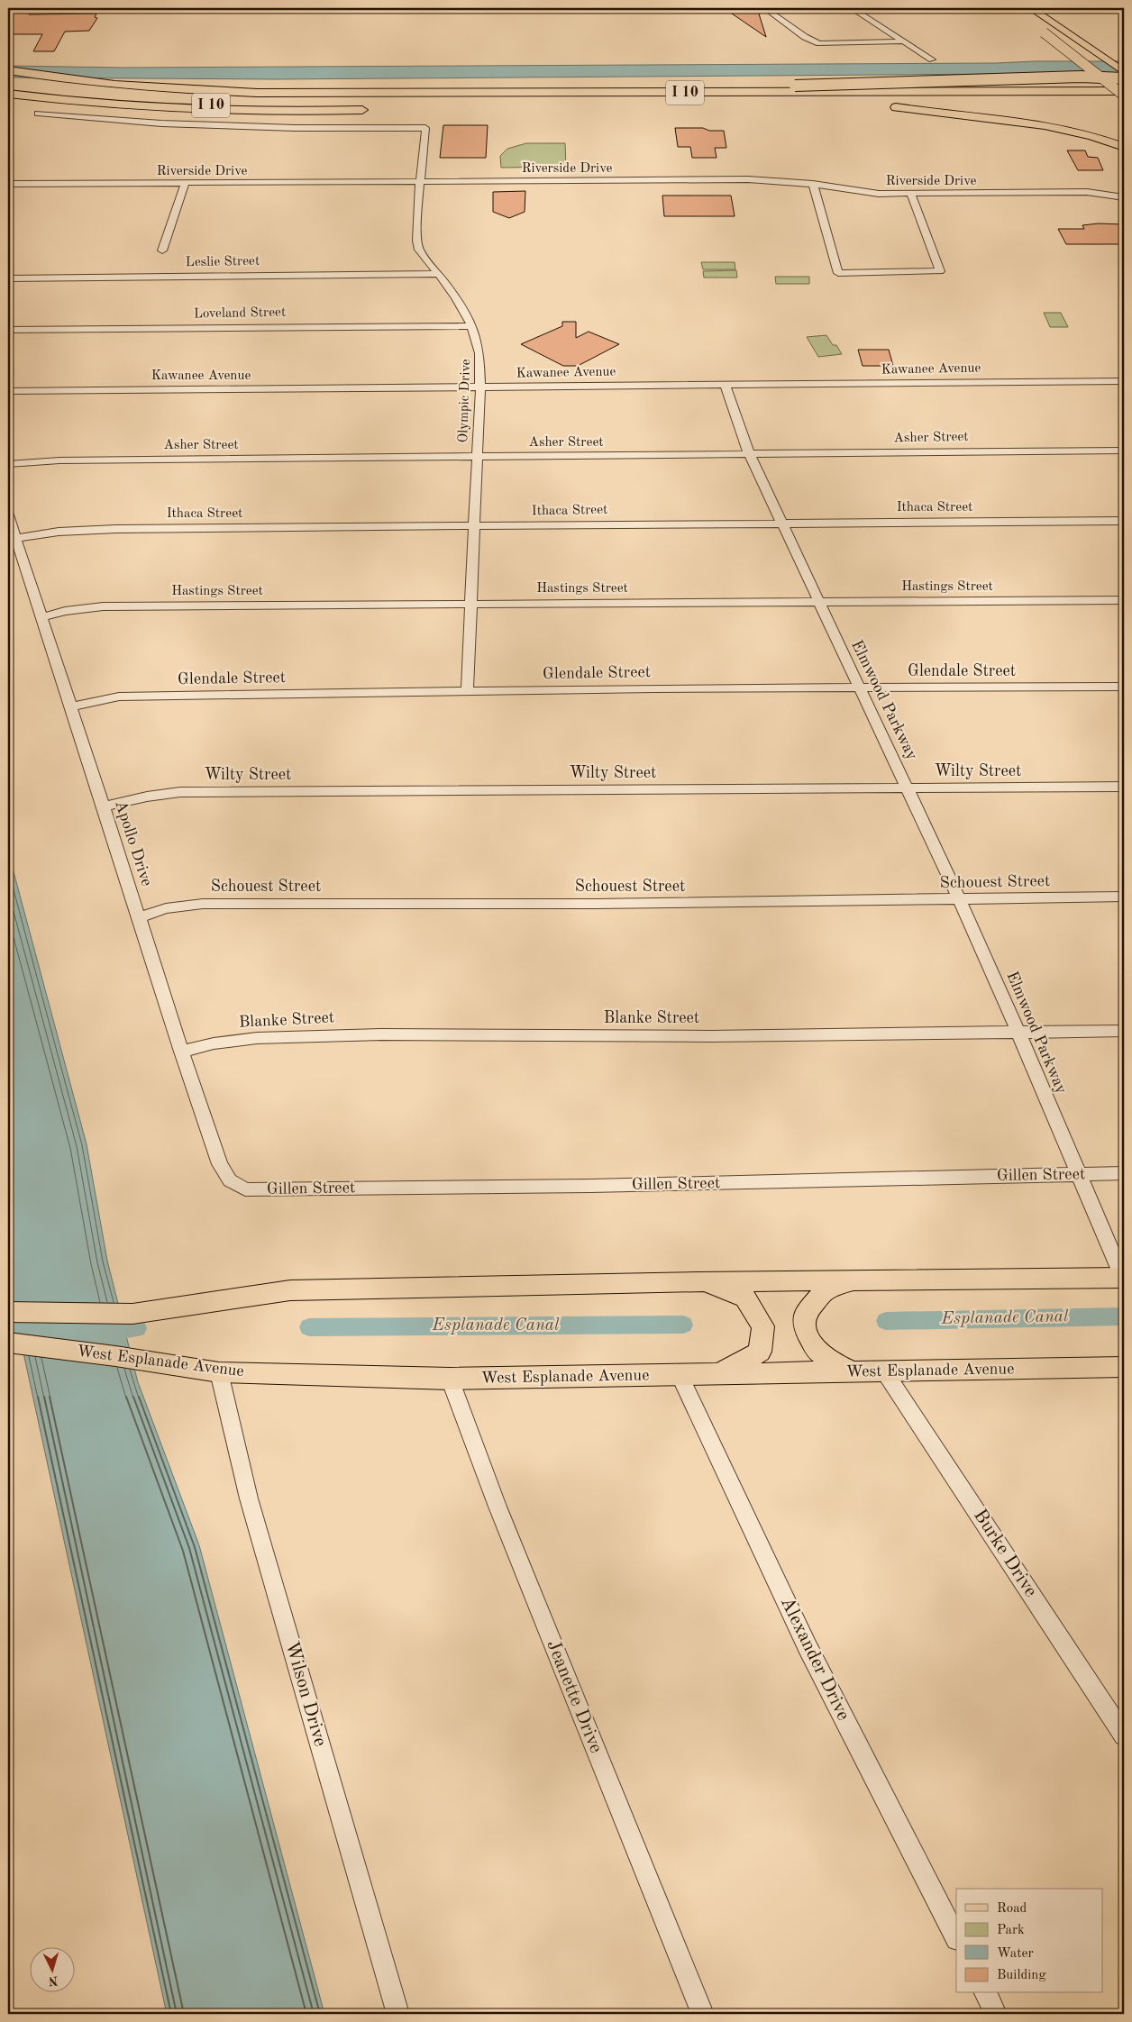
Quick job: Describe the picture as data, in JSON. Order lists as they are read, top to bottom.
{
  "streets": {
    "highway": ["I 10"],
    "main road": ["West Esplanade Avenue"],
    "street": [
      "Riverside Drive",
      "Leslie Street",
      "Loveland Street",
      "Kawanee Avenue",
      "Olympic Drive",
      "Asher Street",
      "Ithaca Street",
      "Hastings Street",
      "Glendale Street",
      "Elmwood Parkway",
      "Wilty Street",
      "Apollo Drive",
      "Schouest Street",
      "Blanke Street",
      "Gillen Street",
      "Burke Drive",
      "Alexander Drive",
      "Wilson Drive",
      "Jeanette Drive"
    ]
  },
  "crossings": [
    ["Riverside Drive", "Olympic Drive"],
    ["Leslie Street", "Olympic Drive"],
    ["Loveland Street", "Olympic Drive"],
    ["Kawanee Avenue", "Olympic Drive"],
    ["Kawanee Avenue", "Elmwood Parkway"],
    ["Olympic Drive", "Asher Street"],
    ["Olympic Drive", "Ithaca Street"],
    ["Olympic Drive", "Hastings Street"],
    ["Olympic Drive", "Glendale Street"],
    ["Asher Street", "Elmwood Parkway"],
    ["Ithaca Street", "Elmwood Parkway"],
    ["Ithaca Street", "Apollo Drive"],
    ["Hastings Street", "Elmwood Parkway"],
    ["Hastings Street", "Apollo Drive"],
    ["Glendale Street", "Elmwood Parkway"],
    ["Glendale Street", "Apollo Drive"],
    ["Elmwood Parkway", "Wilty Street"],
    ["Elmwood Parkway", "Schouest Street"],
    ["Elmwood Parkway", "Blanke Street"],
    ["Elmwood Parkway", "Gillen Street"],
    ["Wilty Street", "Apollo Drive"],
    ["Apollo Drive", "Schouest Street"],
    ["Apollo Drive", "Blanke Street"],
    ["Apollo Drive", "Gillen Street"],
    ["West Esplanade Avenue", "Burke Drive"],
    ["West Esplanade Avenue", "Alexander Drive"],
    ["West Esplanade Avenue", "Wilson Drive"],
    ["West Esplanade Avenue", "Jeanette Drive"]
  ],
  "water": ["Esplanade Canal"],
  "legend": [
    "Road",
    "Park",
    "Water",
    "Building"
  ],
  "north": "bottom"
}
